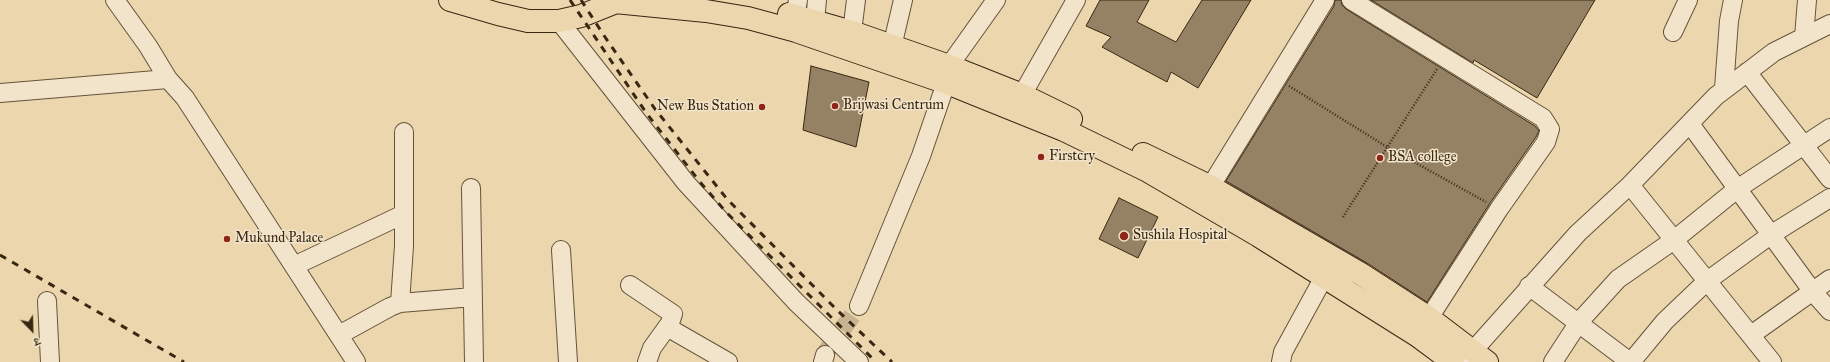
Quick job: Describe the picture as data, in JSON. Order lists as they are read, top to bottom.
{
  "places": [
    "Brijwasi Centrum",
    "New Bus Station",
    "Firstcry",
    "BSA college",
    "Sushila Hospital",
    "Mukund Palace"
  ],
  "north": "bottom right"
}
